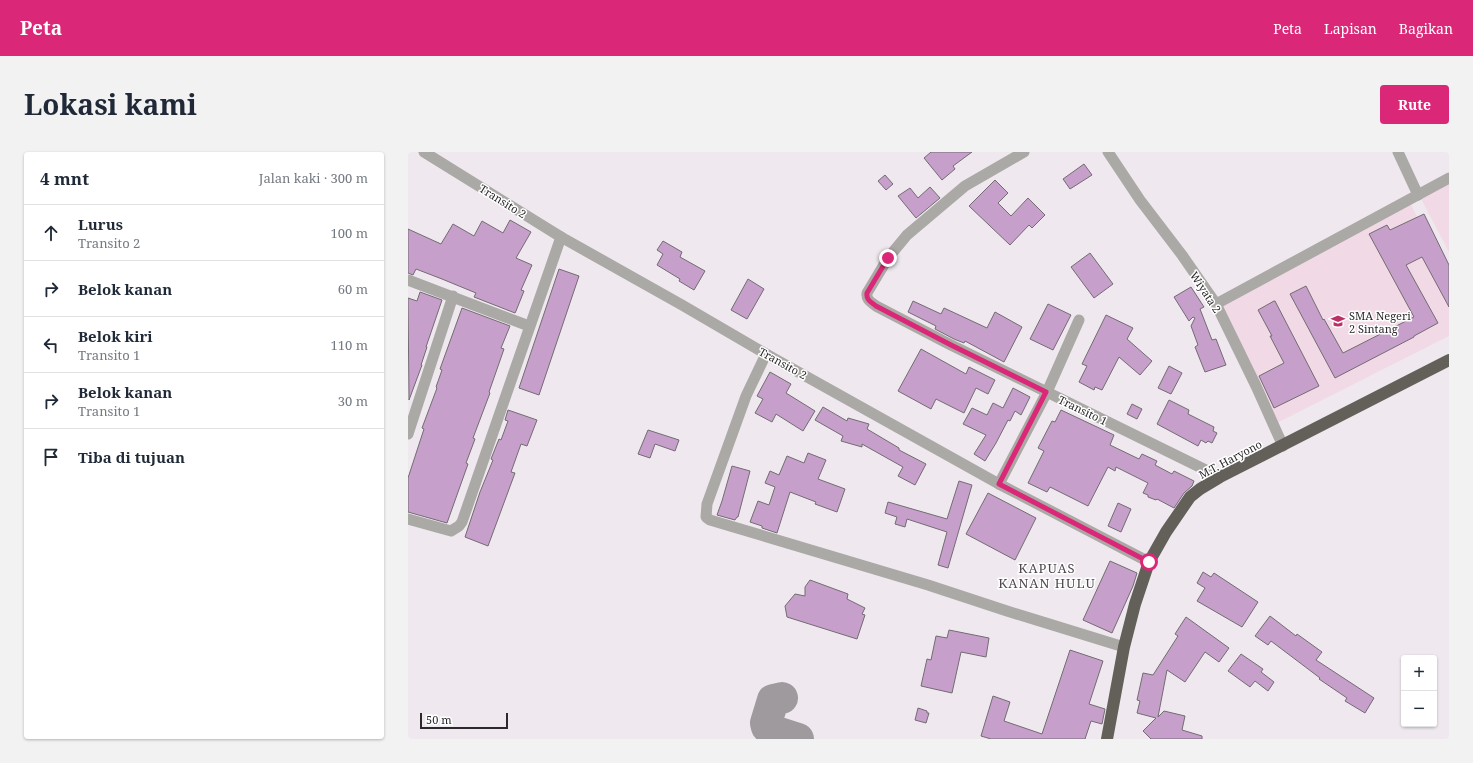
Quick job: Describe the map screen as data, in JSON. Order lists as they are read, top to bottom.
{
  "streets": {
    "highway": ["M.T. Haryono"],
    "street": ["Transito 2", "Wiyata 2", "Transito 1"]
  },
  "crossings": [
    ["Transito 2", "M.T. Haryono"],
    ["Wiyata 2", "M.T. Haryono"],
    ["Transito 1", "M.T. Haryono"]
  ],
  "districts": ["KAPUAS KANAN HULU"],
  "places": {
    "school or university": ["SMA Negeri 2 Sintang"]
  },
  "scale_bar": "50 m",
  "page": {
    "header": "Peta",
    "nav": ["Peta", "Lapisan", "Bagikan"],
    "title": "Lokasi kami",
    "buttons": "Rute",
    "heading": ["4 mnt", "Jalan kaki · 300 m"],
    "list": [
      ["Lurus", "Transito 2", "100 m"],
      ["Belok kanan", "60 m"],
      ["Belok kiri", "Transito 1", "110 m"],
      ["Belok kanan", "Transito 1", "30 m"],
      "Tiba di tujuan"
    ],
    "map_buttons": ["+", "−"],
    "scale": "50 m"
  }
}
